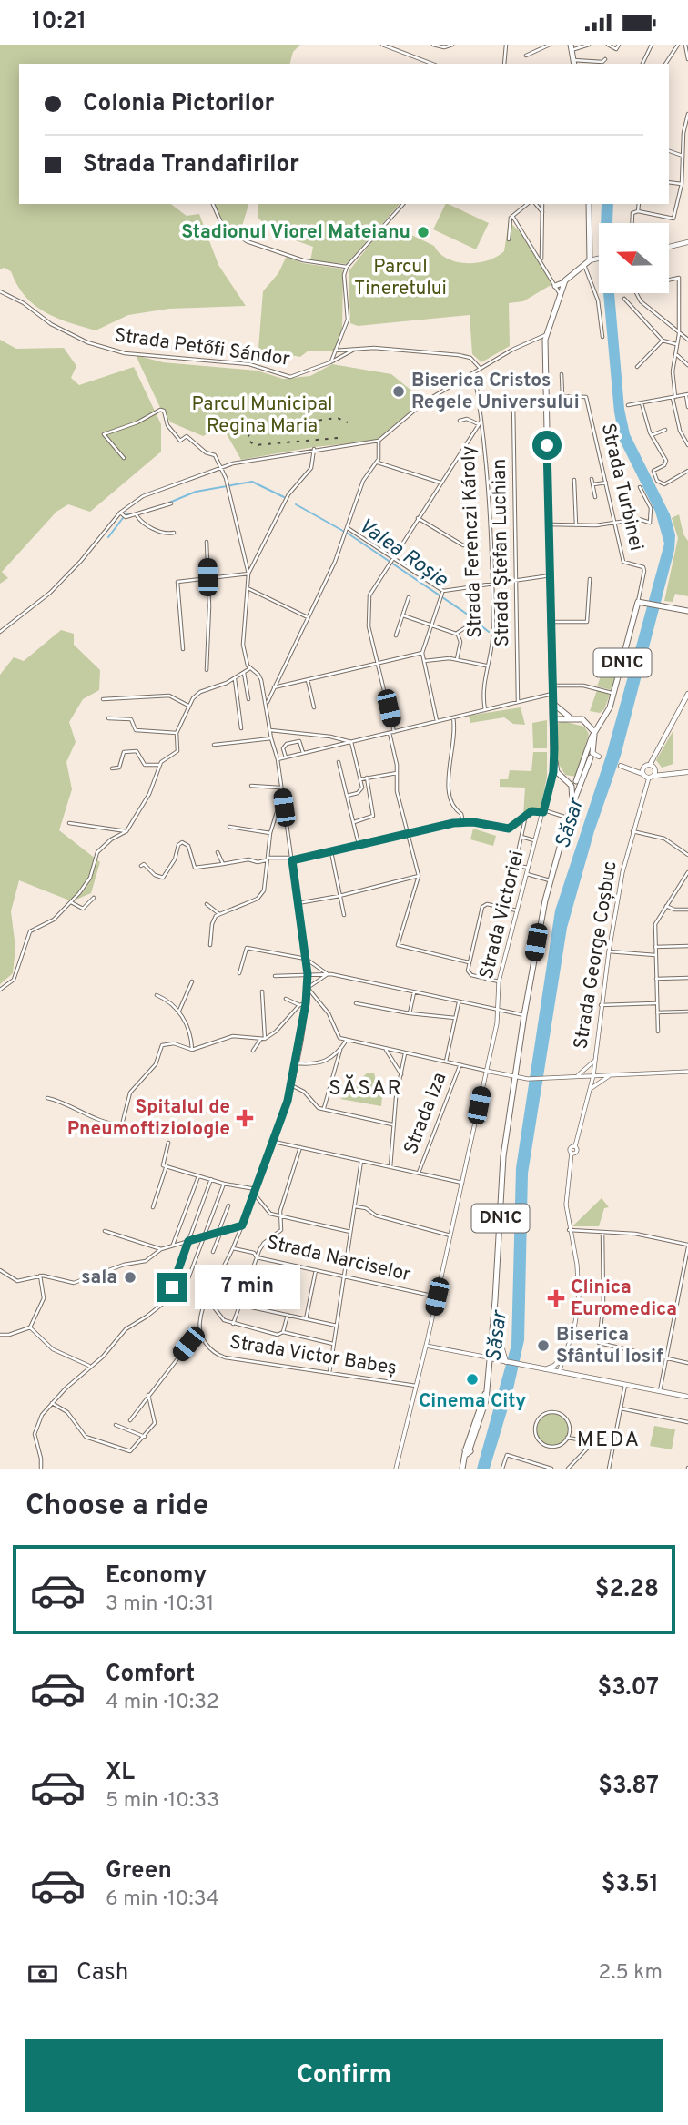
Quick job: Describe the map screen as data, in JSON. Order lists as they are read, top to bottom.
{
  "streets": {
    "main road": ["DN1C", "Strada Victoriei"],
    "street": [
      "Strada Petőfi Sándor",
      "Strada Turbinei",
      "Strada Ferenczi Károly",
      "Strada Ștefan Luchian",
      "Strada George Coșbuc",
      "Strada Iza",
      "Strada Narciselor",
      "Strada Victor Babeș"
    ]
  },
  "crossings": [
    ["Strada Turbinei", "DN1C"],
    ["DN1C", "Strada Victoriei"],
    ["Strada Victoriei", "Strada Narciselor"],
    ["Strada Victoriei", "Strada Victor Babeș"]
  ],
  "districts": ["SĂSAR", "MEDA"],
  "water": ["Valea Roșie", "Săsar"],
  "parks": ["Parcul Tineretului", "Parcul Municipal Regina Maria"],
  "places": {
    "other": [
      "Stadionul Viorel Mateianu",
      "Biserica Cristos Regele Universului",
      "sala",
      "Biserica Sfântul Iosif",
      "Cinema City"
    ],
    "health": ["Spitalul de Pneumoftiziologie", "Clinica Euromedica"]
  },
  "north": "left",
  "page": {
    "status": "10:21",
    "banner": ["Colonia Pictorilor", "Strada Trandafirilor"],
    "bubble": "7 min",
    "heading": "Choose a ride",
    "list": [
      {
        "name": "Economy",
        "note": "3 min · 10:31",
        "value": "$2.28"
      },
      {
        "name": "Comfort",
        "note": "4 min · 10:32",
        "value": "$3.07"
      },
      {
        "name": "XL",
        "note": "5 min · 10:33",
        "value": "$3.87"
      },
      {
        "name": "Green",
        "note": "6 min · 10:34",
        "value": "$3.51"
      }
    ],
    "pay": ["Cash", "2.5 km"],
    "buttons": "Confirm"
  }
}
